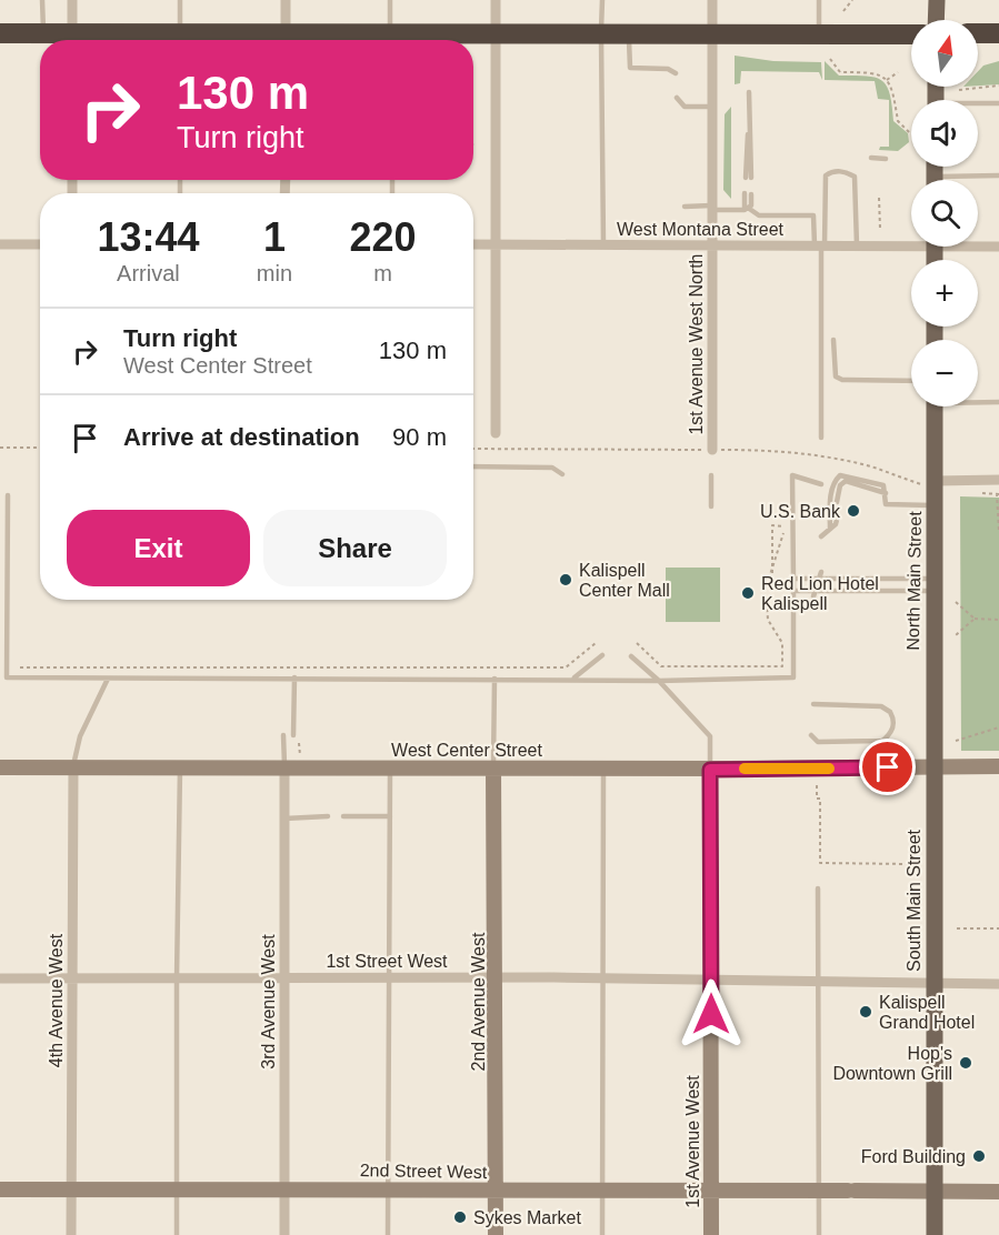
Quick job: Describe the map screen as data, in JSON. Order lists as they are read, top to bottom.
{
  "streets": {
    "main road": ["North Main Street", "South Main Street"],
    "street": [
      "West Montana Street",
      "1st Avenue West North",
      "West Center Street",
      "1st Street West",
      "4th Avenue West",
      "3rd Avenue West",
      "2nd Avenue West",
      "1st Avenue West",
      "2nd Street West"
    ]
  },
  "crossings": [
    ["West Montana Street", "1st Avenue West North"],
    ["North Main Street", "West Center Street"],
    ["North Main Street", "South Main Street"],
    ["West Center Street", "South Main Street"],
    ["West Center Street", "4th Avenue West"],
    ["West Center Street", "3rd Avenue West"],
    ["West Center Street", "2nd Avenue West"],
    ["West Center Street", "1st Avenue West"],
    ["South Main Street", "1st Street West"],
    ["South Main Street", "2nd Street West"],
    ["1st Street West", "4th Avenue West"],
    ["1st Street West", "3rd Avenue West"],
    ["1st Street West", "2nd Avenue West"],
    ["1st Street West", "1st Avenue West"],
    ["4th Avenue West", "2nd Street West"],
    ["3rd Avenue West", "2nd Street West"],
    ["2nd Avenue West", "2nd Street West"],
    ["1st Avenue West", "2nd Street West"]
  ],
  "places": [
    "U.S. Bank",
    "Kalispell Center Mall",
    "Red Lion Hotel Kalispell",
    "Kalispell Grand Hotel",
    "Hop's Downtown Grill",
    "Ford Building",
    "Sykes Market"
  ],
  "north": "top",
  "page": {
    "map_buttons": ["+", "−"],
    "turn": ["130 m", "Turn right"],
    "eta": [
      "13:44",
      "Arrival",
      "1",
      "min",
      "220",
      "m"
    ],
    "list": [
      {
        "name": "Turn right",
        "note": "West Center Street",
        "value": "130 m"
      },
      {
        "name": "Arrive at destination",
        "value": "90 m"
      }
    ],
    "buttons": ["Exit", "Share"]
  }
}
